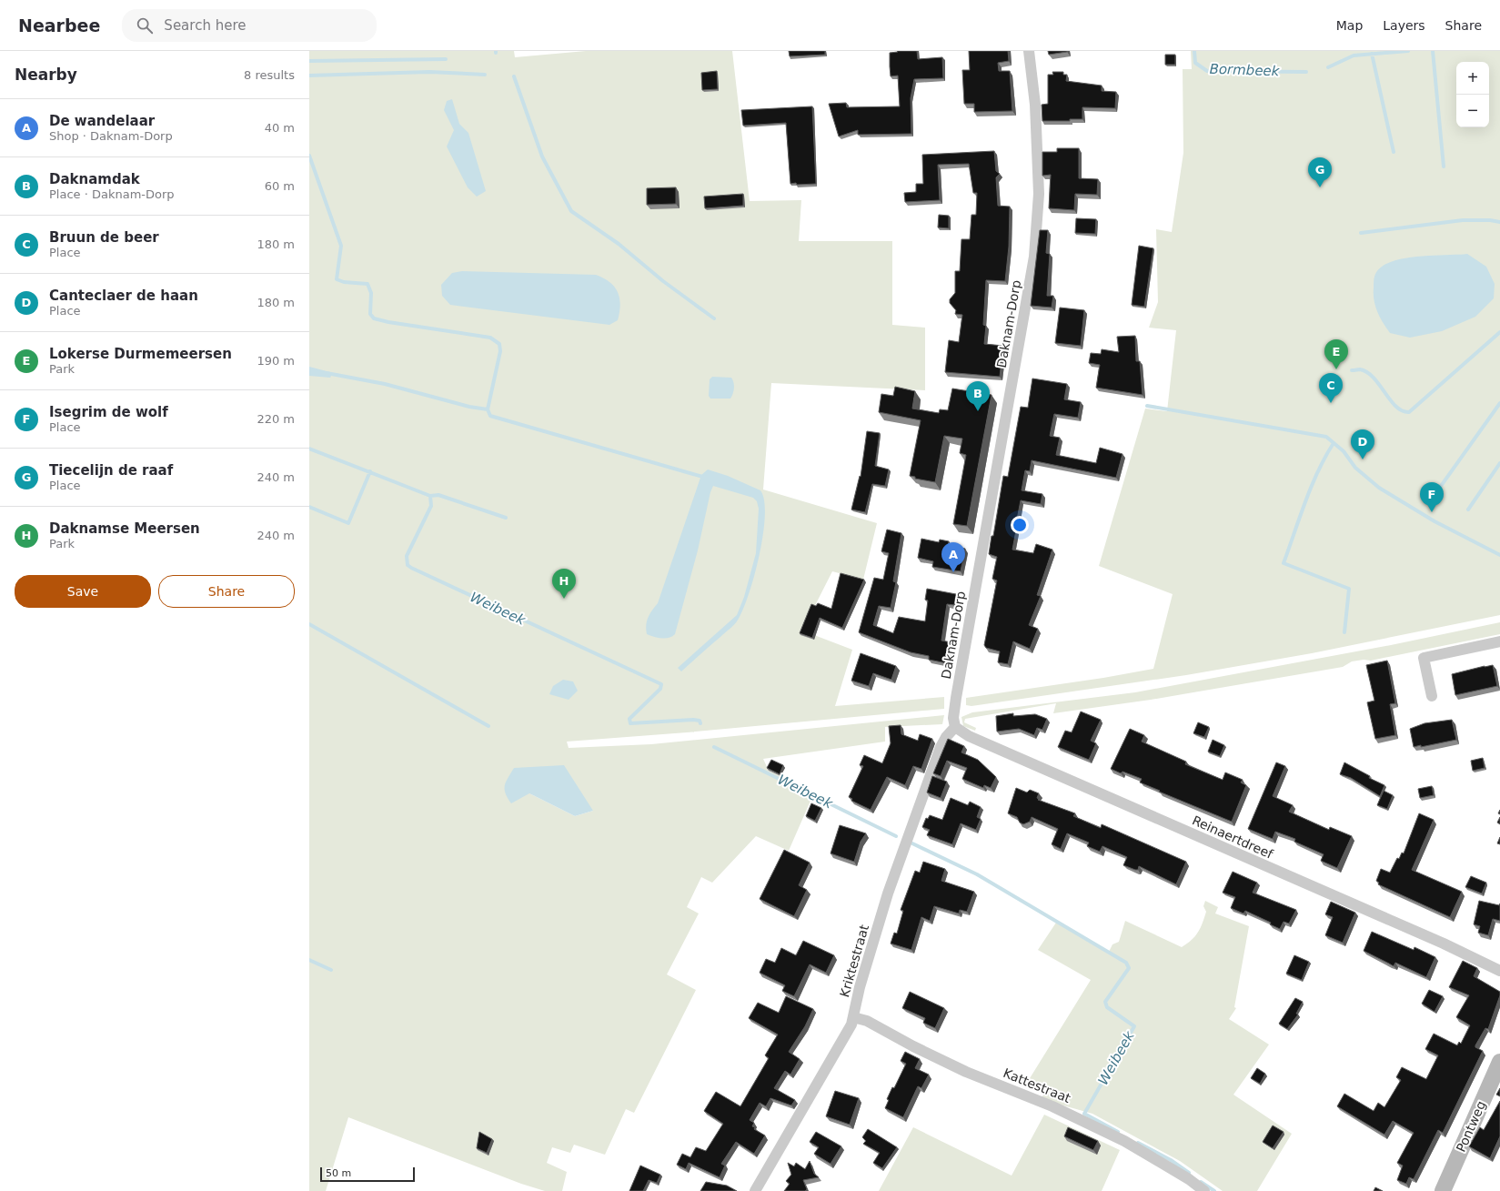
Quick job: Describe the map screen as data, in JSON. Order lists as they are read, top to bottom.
{
  "streets": {
    "street": [
      "Daknam-Dorp",
      "Reinaertdreef",
      "Kriktestraat",
      "Kattestraat",
      "Pontweg"
    ]
  },
  "crossings": [
    ["Daknam-Dorp", "Reinaertdreef"],
    ["Daknam-Dorp", "Kriktestraat"],
    ["Reinaertdreef", "Kriktestraat"],
    ["Kriktestraat", "Kattestraat"]
  ],
  "water": ["Bormbeek", "Weibeek"],
  "scale_bar": "50 m",
  "page": {
    "header": "Nearbee",
    "search": "Search here",
    "nav": ["Map", "Layers", "Share"],
    "heading": ["Nearby", "8 results"],
    "map_buttons": ["+", "−"],
    "list": [
      {
        "mark": "A",
        "name": "De wandelaar",
        "note": "Shop · Daknam-Dorp",
        "value": "40 m"
      },
      {
        "mark": "B",
        "name": "Daknamdak",
        "note": "Place · Daknam-Dorp",
        "value": "60 m"
      },
      {
        "mark": "C",
        "name": "Bruun de beer",
        "note": "Place",
        "value": "180 m"
      },
      {
        "mark": "D",
        "name": "Canteclaer de haan",
        "note": "Place",
        "value": "180 m"
      },
      {
        "mark": "E",
        "name": "Lokerse Durmemeersen",
        "note": "Park",
        "value": "190 m"
      },
      {
        "mark": "F",
        "name": "Isegrim de wolf",
        "note": "Place",
        "value": "220 m"
      },
      {
        "mark": "G",
        "name": "Tiecelijn de raaf",
        "note": "Place",
        "value": "240 m"
      },
      {
        "mark": "H",
        "name": "Daknamse Meersen",
        "note": "Park",
        "value": "240 m"
      }
    ],
    "pins": [
      "G",
      "E",
      "C",
      "B",
      "D",
      "F",
      "A",
      "H"
    ],
    "buttons": ["Save", "Share"],
    "scale": "50 m"
  }
}
